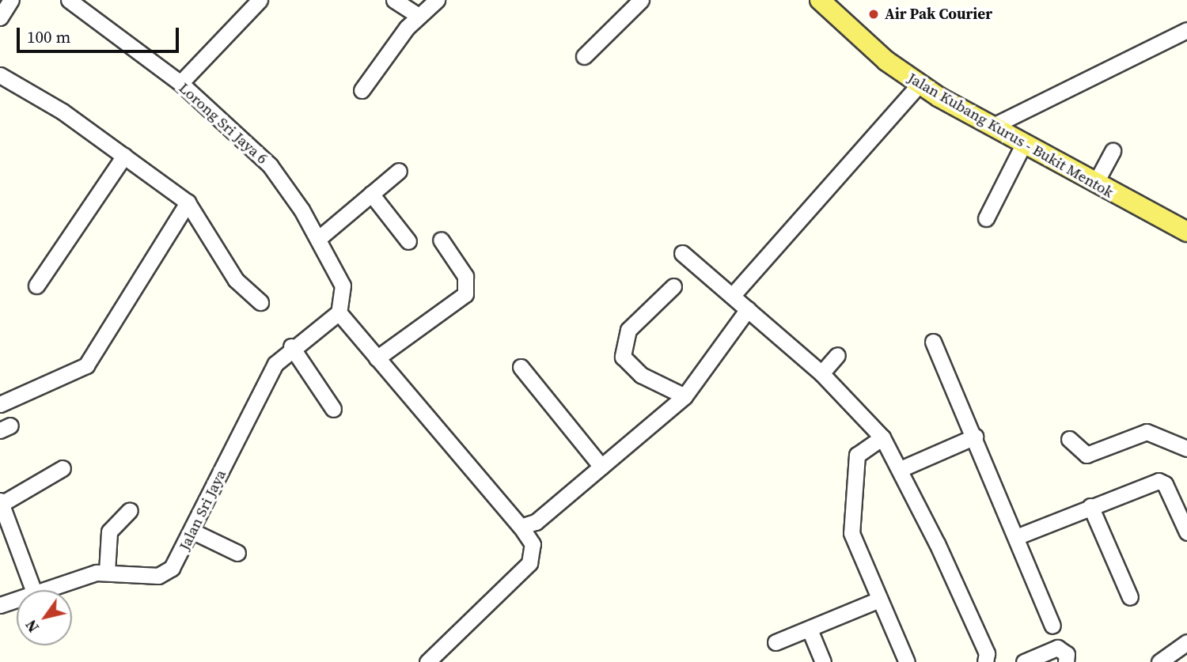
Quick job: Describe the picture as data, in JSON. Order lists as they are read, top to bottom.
{
  "streets": {
    "main road": ["Jalan Kubang Kurus - Bukit Mentok"],
    "street": ["Lorong Sri Jaya 6", "Jalan Sri Jaya"]
  },
  "crossings": [
    ["Lorong Sri Jaya 6", "Jalan Sri Jaya"]
  ],
  "places": ["Air Pak Courier"],
  "scale_bar": "100 m",
  "north": "bottom left"
}
